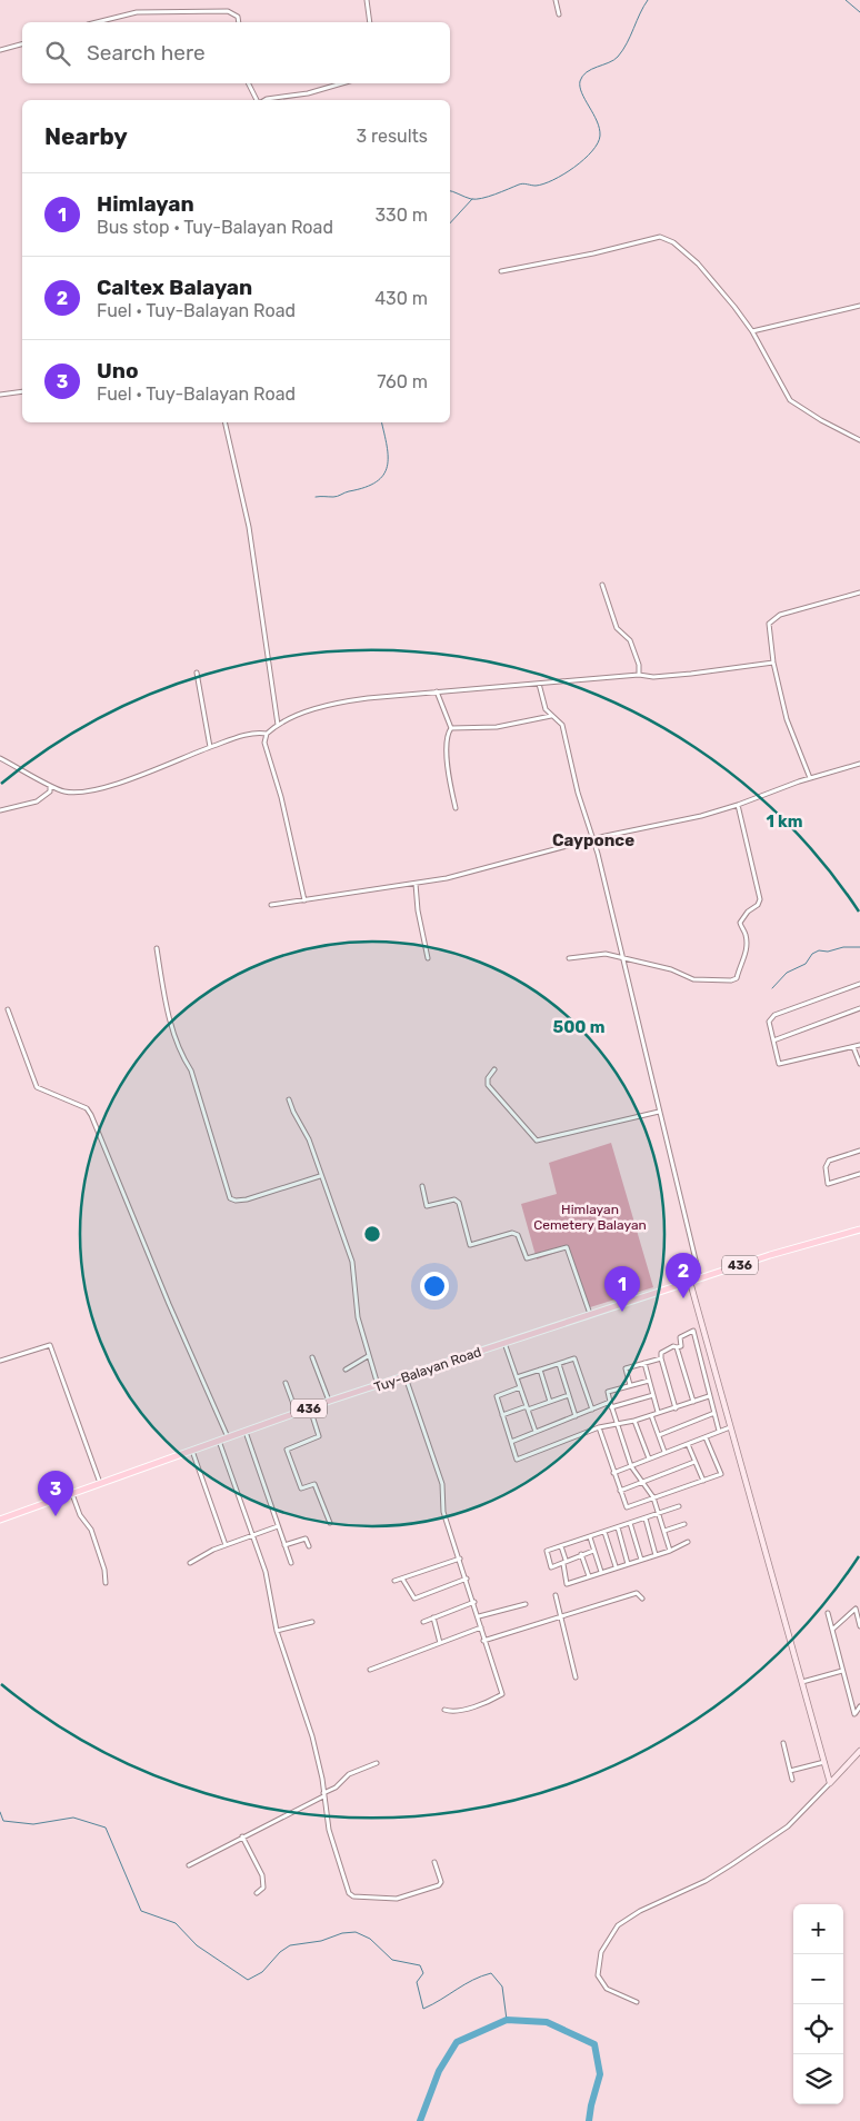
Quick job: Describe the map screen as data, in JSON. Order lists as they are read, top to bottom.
{
  "streets": {
    "main road": ["436", "Tuy-Balayan Road"]
  },
  "districts": ["Cayponce"],
  "parks": ["Himlayan Cemetery Balayan"],
  "page": {
    "search": "Search here",
    "heading": ["Nearby", "3 results"],
    "list": [
      {
        "mark": "1",
        "name": "Himlayan",
        "note": "Bus stop · Tuy-Balayan Road",
        "value": "330 m"
      },
      {
        "mark": "2",
        "name": "Caltex Balayan",
        "note": "Fuel · Tuy-Balayan Road",
        "value": "430 m"
      },
      {
        "mark": "3",
        "name": "Uno",
        "note": "Fuel · Tuy-Balayan Road",
        "value": "760 m"
      }
    ],
    "pins": ["2", "1", "3"],
    "map_buttons": ["+", "−"]
  },
  "rings": ["1 km", "500 m"]
}
